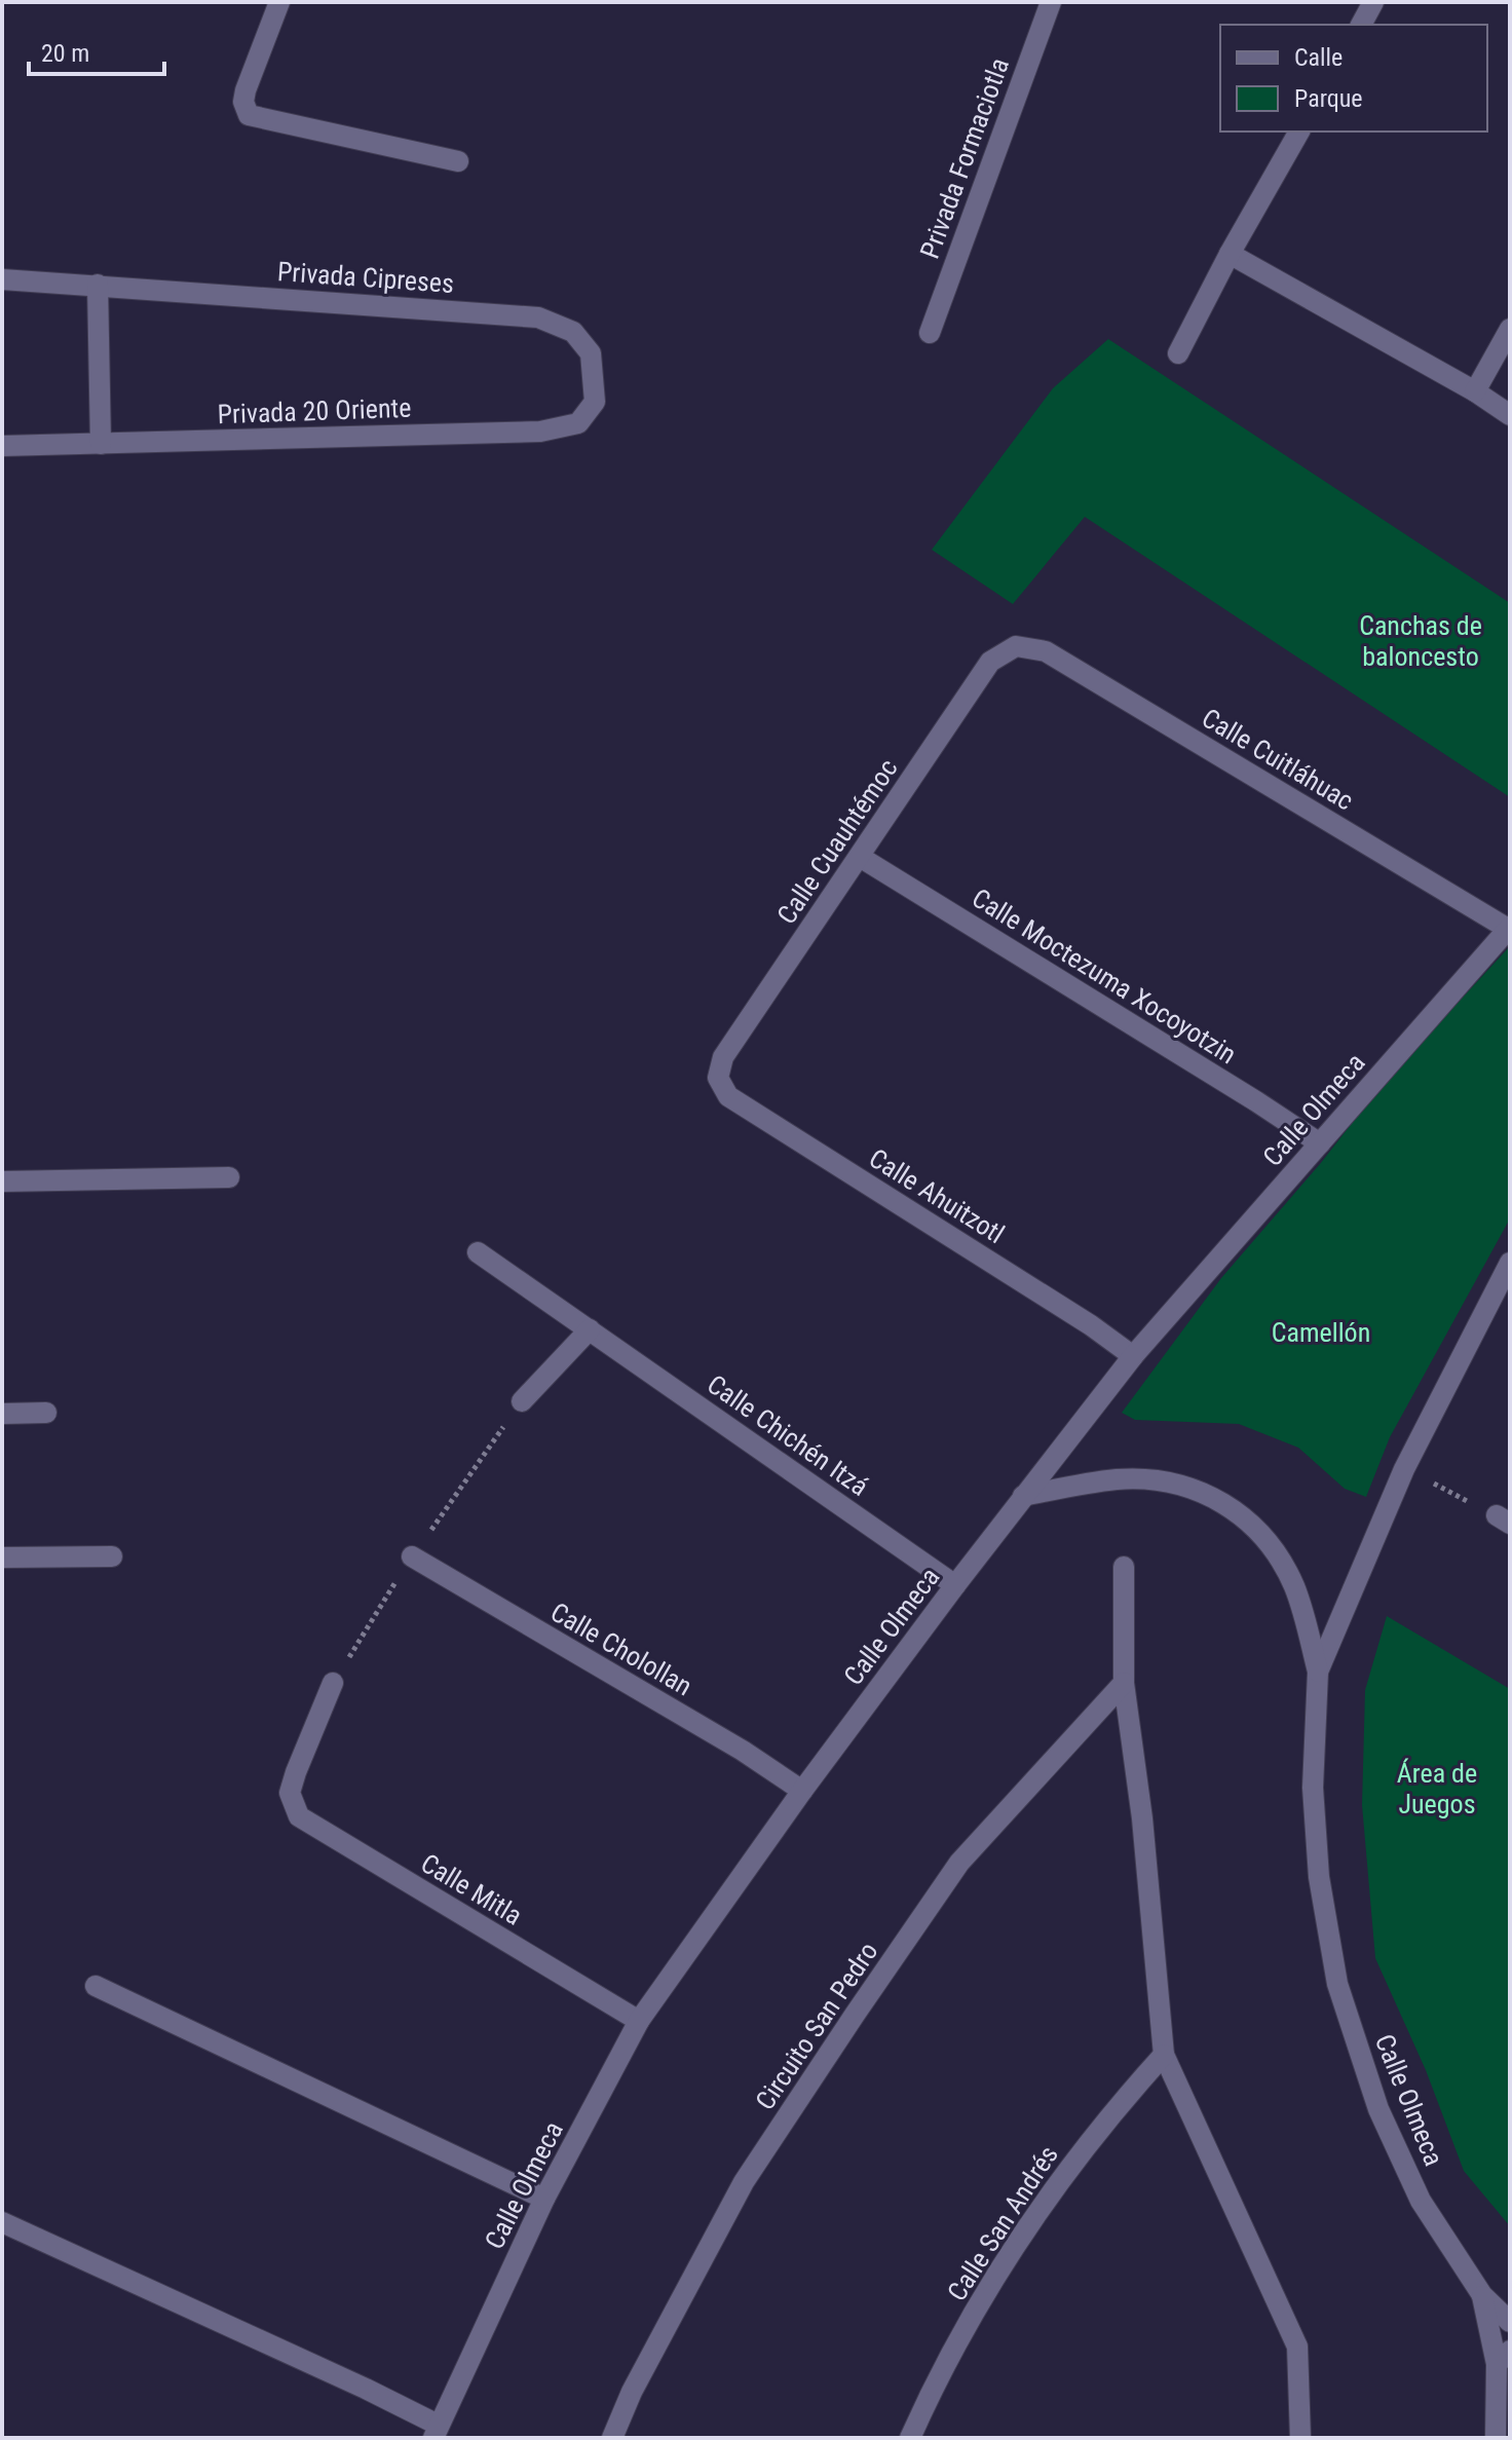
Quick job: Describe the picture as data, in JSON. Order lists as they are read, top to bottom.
{
  "streets": {
    "street": [
      "Privada Formaciotla",
      "Privada Cipreses",
      "Privada 20 Oriente",
      "Calle Cuitláhuac",
      "Calle Cuauhtémoc",
      "Calle Moctezuma Xocoyotzin",
      "Calle Olmeca",
      "Calle Ahuitzotl",
      "Calle Chichén Itzá",
      "Calle Cholollan",
      "Calle Mitla",
      "Circuito San Pedro",
      "Calle San Andrés"
    ]
  },
  "crossings": [
    ["Privada Cipreses", "Privada 20 Oriente"],
    ["Calle Cuitláhuac", "Calle Cuauhtémoc"],
    ["Calle Cuitláhuac", "Calle Olmeca"],
    ["Calle Cuauhtémoc", "Calle Moctezuma Xocoyotzin"],
    ["Calle Cuauhtémoc", "Calle Ahuitzotl"],
    ["Calle Moctezuma Xocoyotzin", "Calle Olmeca"],
    ["Calle Olmeca", "Calle Ahuitzotl"],
    ["Calle Olmeca", "Calle Chichén Itzá"],
    ["Calle Olmeca", "Calle Cholollan"],
    ["Calle Olmeca", "Calle Mitla"]
  ],
  "parks": ["Canchas de baloncesto", "Camellón", "Área de Juegos"],
  "legend": ["Calle", "Parque"],
  "scale_bar": "20 m"
}
